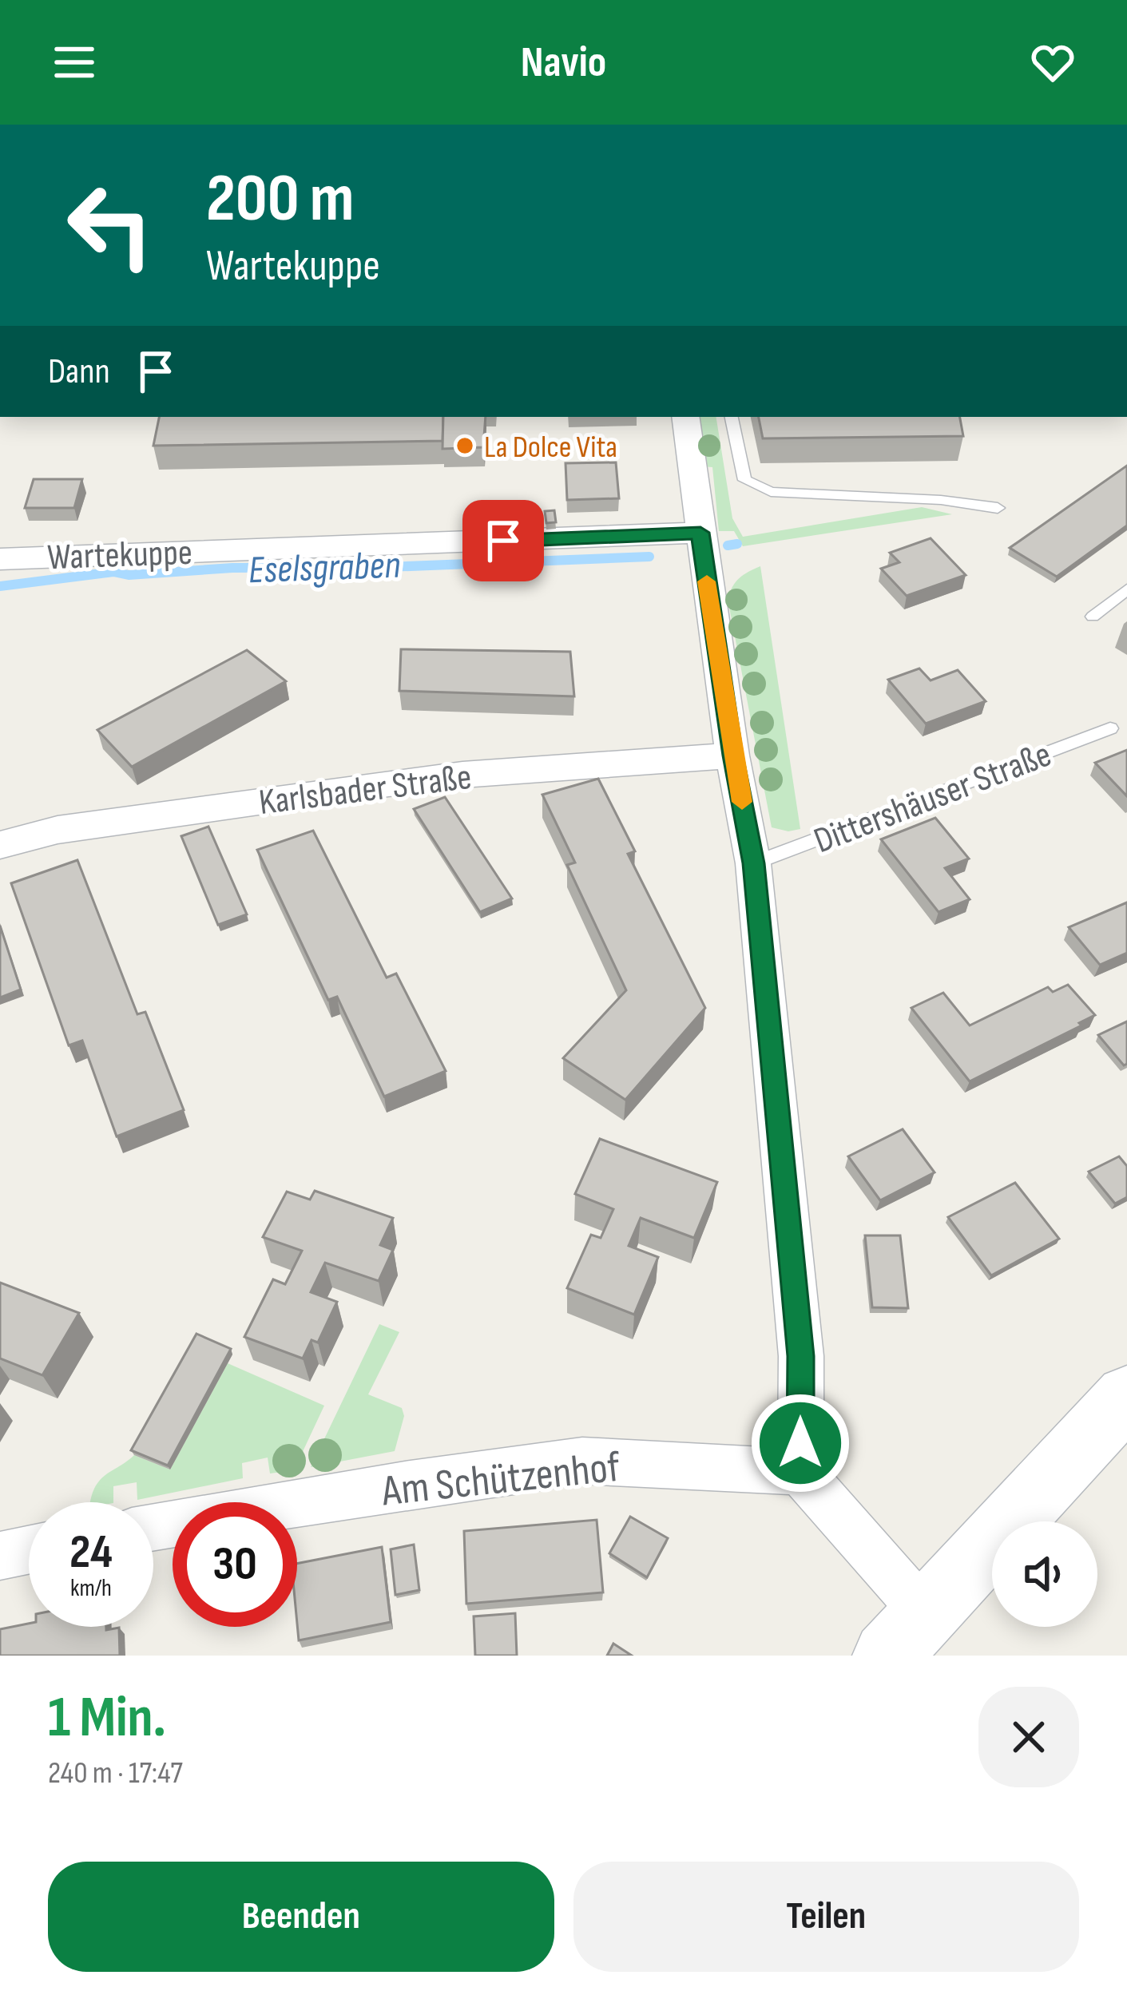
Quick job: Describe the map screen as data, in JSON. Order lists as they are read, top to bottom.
{
  "streets": {
    "street": ["Wartekuppe", "Karlsbader Straße", "Am Schützenhof"],
    "lane": ["Dittershäuser Straße"]
  },
  "water": ["Eselsgraben"],
  "places": ["La Dolce Vita"],
  "page": {
    "header": "Navio",
    "turn": ["200 m", "Wartekuppe"],
    "then": "Dann",
    "speed": "24 km/h",
    "limit": "30",
    "heading": ["1 Min.", "240 m · 17:47"],
    "buttons": ["Beenden", "Teilen"]
  }
}
